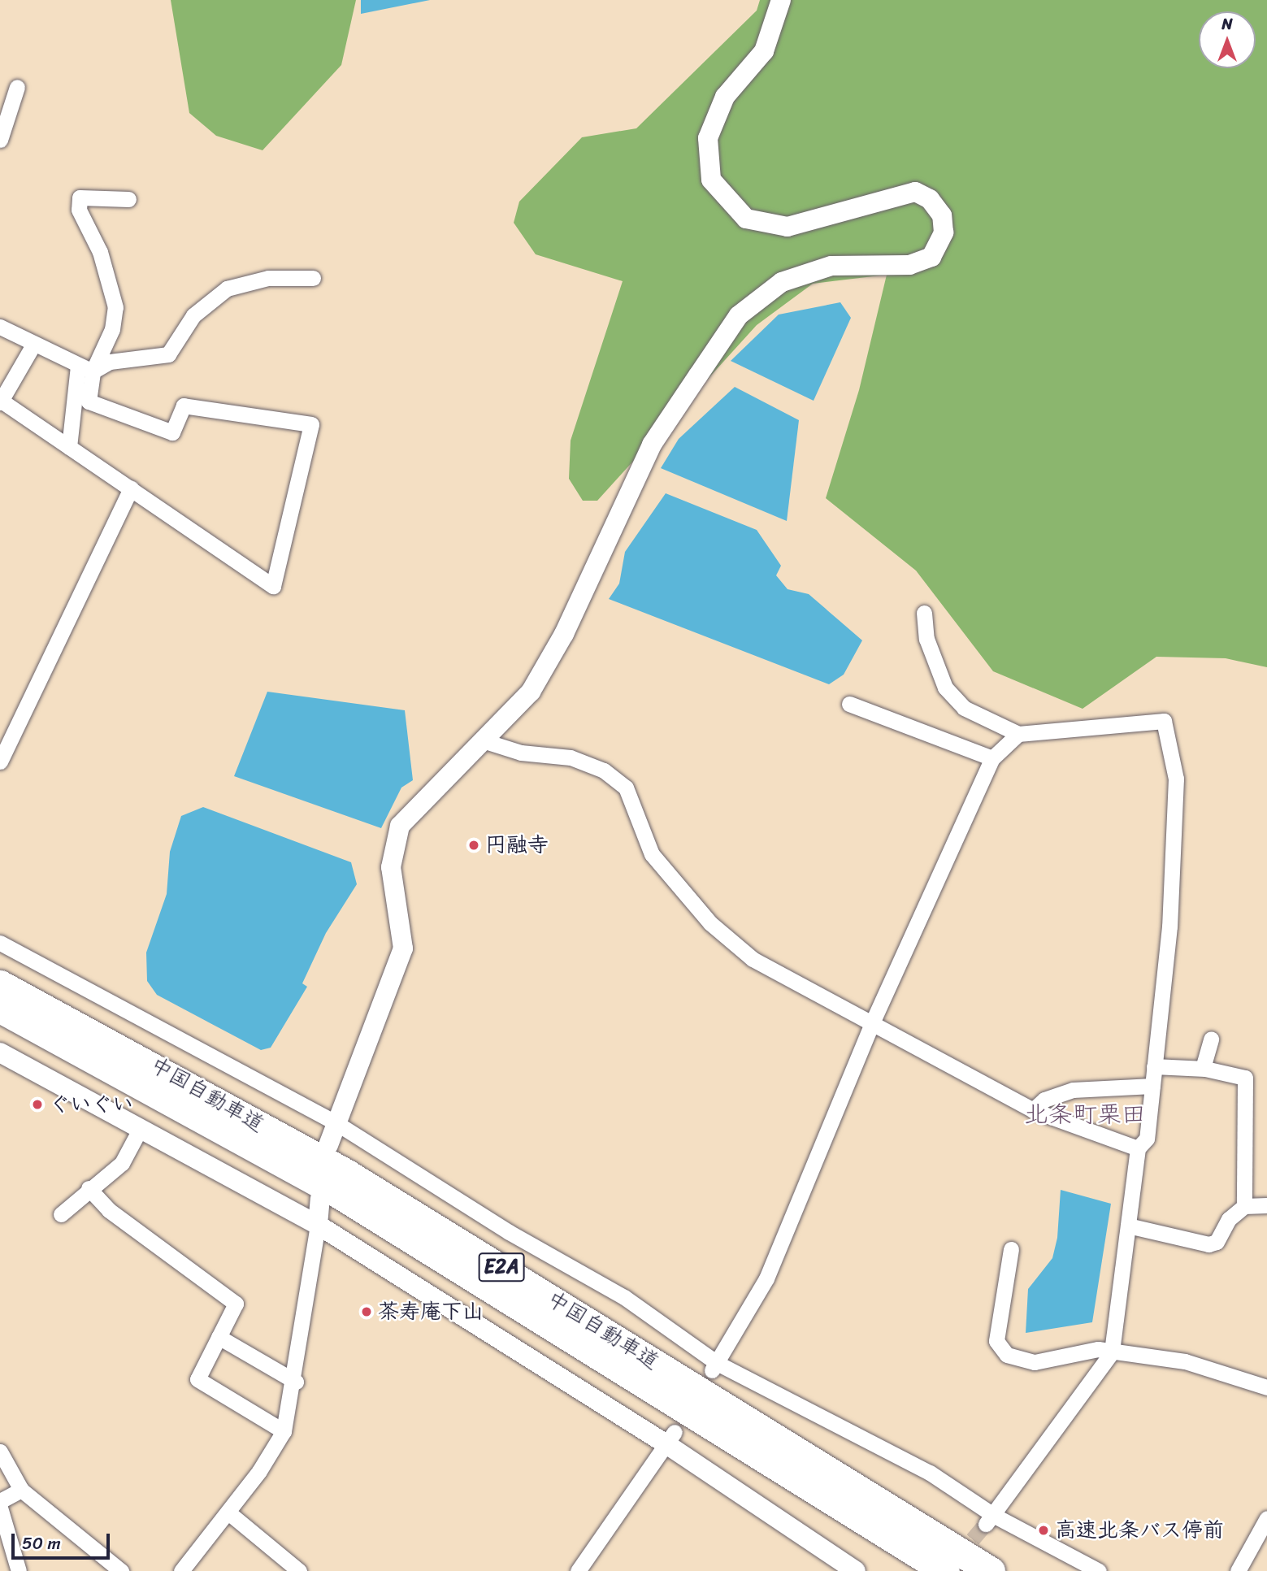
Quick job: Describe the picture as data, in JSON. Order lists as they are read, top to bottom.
{
  "streets": {
    "highway": ["中国自動車道", "E2A"]
  },
  "districts": ["北条町栗田"],
  "places": [
    "円融寺",
    "ぐいぐい",
    "茶寿庵下山",
    "高速北条バス停前"
  ],
  "scale_bar": "50 m",
  "north": "top"
}
